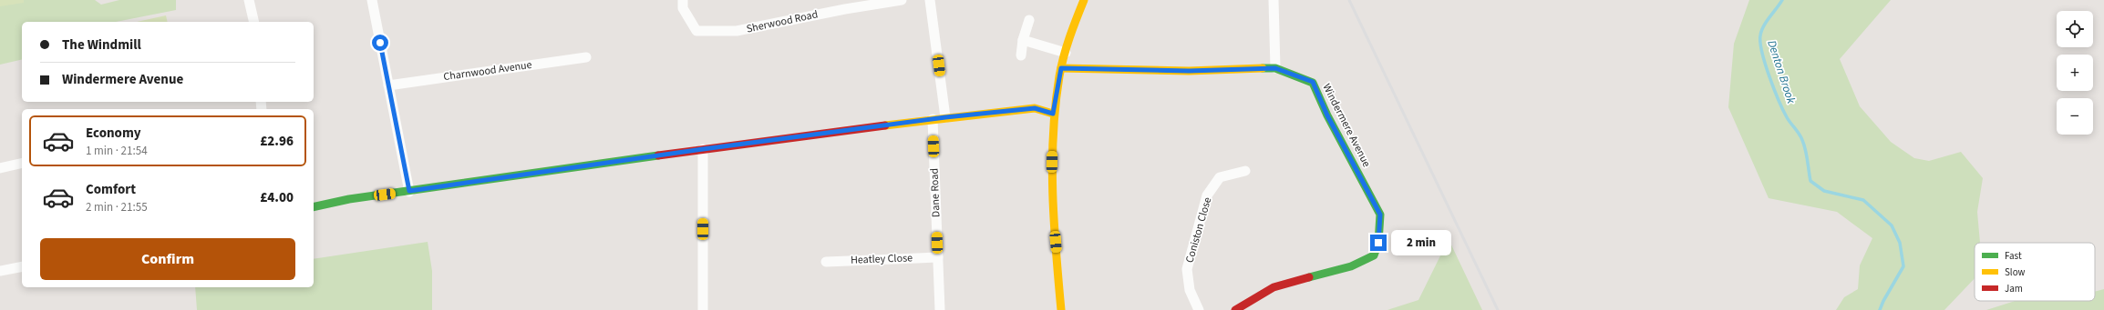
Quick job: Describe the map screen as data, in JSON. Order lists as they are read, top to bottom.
{
  "streets": {
    "street": [
      "Sherwood Road",
      "Charnwood Avenue",
      "Windermere Avenue",
      "Dane Road",
      "Coniston Close",
      "Heatley Close"
    ]
  },
  "crossings": [
    ["Dane Road", "Heatley Close"]
  ],
  "water": ["Denton Brook"],
  "legend": ["Fast", "Slow", "Jam"],
  "page": {
    "map_buttons": ["+", "−"],
    "banner": ["The Windmill", "Windermere Avenue"],
    "list": [
      {
        "name": "Economy",
        "note": "1 min · 21:54",
        "value": "£2.96"
      },
      {
        "name": "Comfort",
        "note": "2 min · 21:55",
        "value": "£4.00"
      }
    ],
    "bubble": "2 min",
    "buttons": "Confirm"
  }
}
